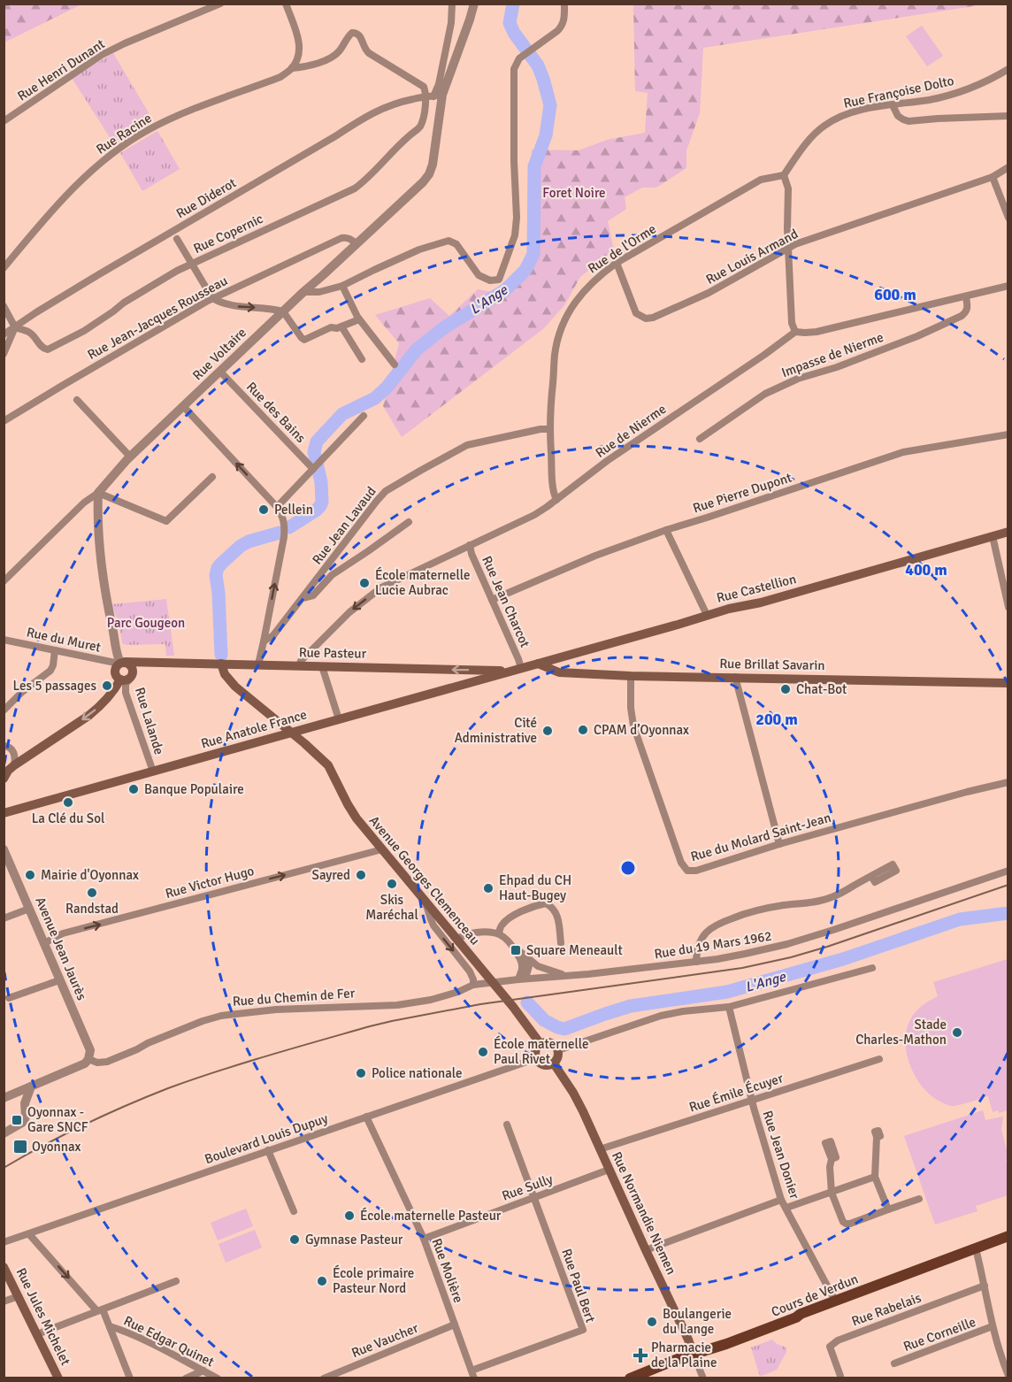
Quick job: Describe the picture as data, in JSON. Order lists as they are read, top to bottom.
{
  "streets": {
    "main road": [
      "Rue Castellion",
      "Rue Pasteur",
      "Rue Brillat Savarin",
      "Rue Anatole France",
      "Avenue Georges Clemenceau",
      "Rue Normandie Niemen",
      "Cours de Verdun",
      "Rue Jules Michelet"
    ],
    "street": [
      "Rue Henri Dunant",
      "Rue Françoise Dolto",
      "Rue Racine",
      "Rue Diderot",
      "Rue Copernic",
      "Rue de l'Orme",
      "Rue Louis Armand",
      "Rue Jean-Jacques Rousseau",
      "Rue Voltaire",
      "Impasse de Nierme",
      "Rue des Bains",
      "Rue de Nierme",
      "Rue Pierre Dupont",
      "Rue Jean Lavaud",
      "Rue Jean Charcot",
      "Rue du Muret",
      "Rue Lalande",
      "Rue du Molard Saint-Jean",
      "Rue Victor Hugo",
      "Rue du 19 Mars 1962",
      "Avenue Jean Jaurès",
      "Rue du Chemin de Fer",
      "Rue Émile Écuyer",
      "Boulevard Louis Dupuy",
      "Rue Jean Donier",
      "Rue Sully",
      "Rue Molière",
      "Rue Paul Bert",
      "Rue Rabelais",
      "Rue Corneille",
      "Rue Vaucher",
      "Rue Edgar Quinet"
    ]
  },
  "crossings": [
    ["Rue Françoise Dolto", "Rue de l'Orme"],
    ["Rue Racine", "Rue Diderot"],
    ["Rue Racine", "Rue Copernic"],
    ["Rue Racine", "Rue Voltaire"],
    ["Rue Diderot", "Rue Copernic"],
    ["Rue Diderot", "Rue Voltaire"],
    ["Rue Copernic", "Rue Voltaire"],
    ["Rue de l'Orme", "Rue Louis Armand"],
    ["Rue de l'Orme", "Rue de Nierme"],
    ["Rue de l'Orme", "Rue Jean Lavaud"],
    ["Rue Jean-Jacques Rousseau", "Rue Voltaire"],
    ["Rue Voltaire", "Rue des Bains"],
    ["Rue de Nierme", "Rue Jean Charcot"],
    ["Rue de Nierme", "Rue Pasteur"],
    ["Rue Pierre Dupont", "Rue Jean Charcot"],
    ["Rue Castellion", "Rue Jean Charcot"],
    ["Rue Castellion", "Rue Pasteur"],
    ["Rue Castellion", "Rue Brillat Savarin"],
    ["Rue Castellion", "Rue Anatole France"],
    ["Rue Jean Charcot", "Rue Pasteur"],
    ["Rue Jean Charcot", "Rue Anatole France"],
    ["Rue du Muret", "Rue Pasteur"],
    ["Rue du Muret", "Rue Lalande"],
    ["Rue Pasteur", "Rue Lalande"],
    ["Rue Pasteur", "Rue Anatole France"],
    ["Rue Pasteur", "Avenue Georges Clemenceau"],
    ["Rue Brillat Savarin", "Rue du Molard Saint-Jean"],
    ["Rue Lalande", "Rue Anatole France"],
    ["Rue Anatole France", "Avenue Georges Clemenceau"],
    ["Avenue Georges Clemenceau", "Rue Victor Hugo"],
    ["Avenue Georges Clemenceau", "Boulevard Louis Dupuy"],
    ["Avenue Georges Clemenceau", "Rue Normandie Niemen"],
    ["Rue Victor Hugo", "Avenue Jean Jaurès"],
    ["Rue du 19 Mars 1962", "Rue du Chemin de Fer"],
    ["Avenue Jean Jaurès", "Rue du Chemin de Fer"],
    ["Rue Émile Écuyer", "Rue Jean Donier"],
    ["Rue Émile Écuyer", "Rue Normandie Niemen"],
    ["Boulevard Louis Dupuy", "Rue Normandie Niemen"],
    ["Boulevard Louis Dupuy", "Rue Molière"],
    ["Rue Jean Donier", "Cours de Verdun"],
    ["Rue Sully", "Rue Normandie Niemen"],
    ["Rue Sully", "Rue Molière"],
    ["Rue Sully", "Rue Paul Bert"],
    ["Rue Normandie Niemen", "Cours de Verdun"],
    ["Rue Molière", "Rue Paul Bert"],
    ["Rue Molière", "Rue Vaucher"]
  ],
  "one_way": ["Rue Pasteur", "Rue Victor Hugo"],
  "water": ["L'Ange"],
  "parks": ["Foret Noire", "Parc Gougeon"],
  "places": {
    "other": [
      "Pellein",
      "École maternelle Lucie Aubrac",
      "Les 5 passages",
      "Chat-Bot",
      "CPAM d’Oyonnax",
      "Cité Administrative",
      "Banque Populaire",
      "La Clé du Sol",
      "Mairie d'Oyonnax",
      "Sayred",
      "Skis Maréchal",
      "Ehpad du CH Haut-Bugey",
      "Randstad",
      "Stade Charles-Mathon",
      "École maternelle Paul Rivet",
      "Police nationale",
      "École maternelle Pasteur",
      "Gymnase Pasteur",
      "École primaire Pasteur Nord",
      "Boulangerie du Lange"
    ],
    "transit": ["Square Meneault", "Oyonnax - Gare SNCF", "Oyonnax"],
    "health": ["Pharmacie de la Plaine"]
  },
  "rings": ["600 m", "400 m", "200 m"]
}
